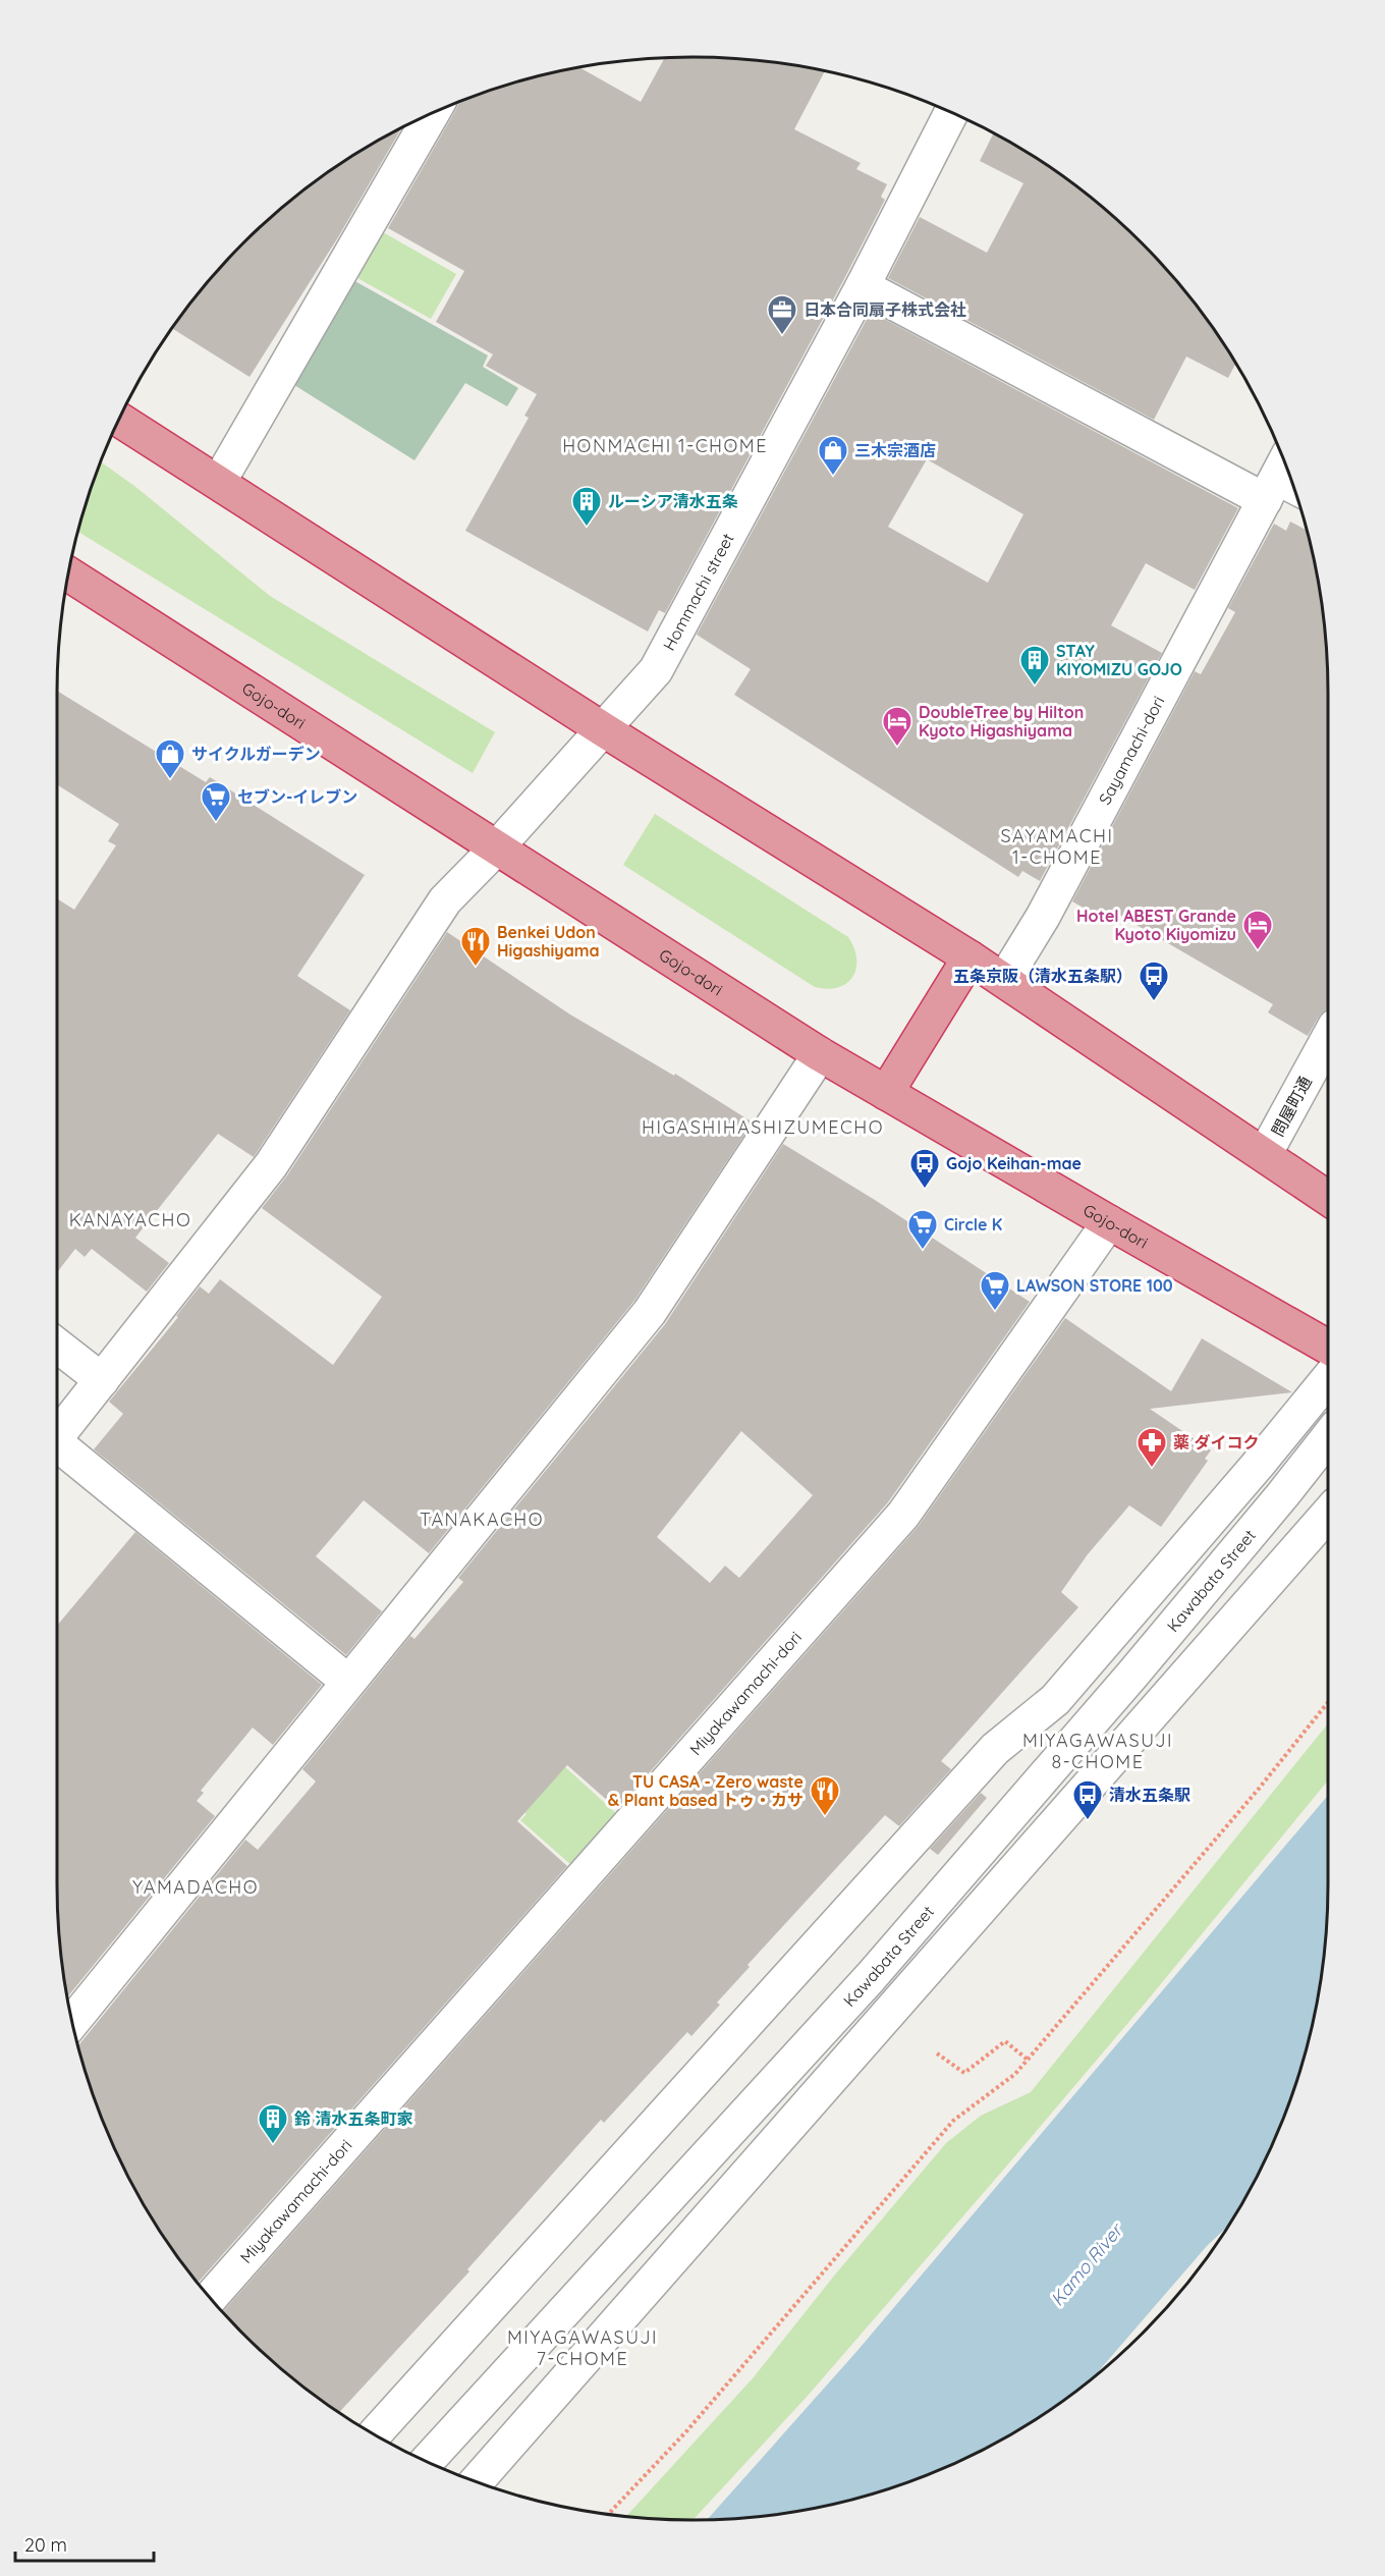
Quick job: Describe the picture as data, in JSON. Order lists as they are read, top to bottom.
{
  "streets": {
    "highway": ["Gojo-dori"],
    "street": [
      "Hommachi street",
      "Sayamachi-dori",
      "問屋町通",
      "Kawabata Street",
      "Miyakawamachi-dori"
    ]
  },
  "crossings": [
    ["Hommachi street", "Gojo-dori"],
    ["Gojo-dori", "Miyakawamachi-dori"]
  ],
  "districts": [
    "HONMACHI 1-CHOME",
    "SAYAMACHI 1-CHOME",
    "HIGASHIHASHIZUMECHO",
    "KANAYACHO",
    "TANAKACHO",
    "MIYAGAWASUJI 8-CHOME",
    "YAMADACHO",
    "MIYAGAWASUJI 7-CHOME"
  ],
  "water": ["Kamo River"],
  "places": {
    "office": ["日本合同扇子株式会社"],
    "shop": ["三木宗酒店", "サイクルガーデン"],
    "building": ["ルーシア清水五条", "STAY KIYOMIZU GOJO", "鈴 清水五条町家"],
    "hotel": ["DoubleTree by Hilton Kyoto Higashiyama", "Hotel ABEST Grande Kyoto Kiyomizu"],
    "supermarket": ["セブン-イレブン", "Circle K", "LAWSON STORE 100"],
    "restaurant": ["Benkei Udon Higashiyama", "TU CASA - Zero waste & Plant based トゥ・カサ"],
    "bus stop": ["五条京阪（清水五条駅）", "Gojo Keihan-mae", "清水五条駅"],
    "pharmacy": ["薬 ダイコク"]
  },
  "scale_bar": "20 m"
}
